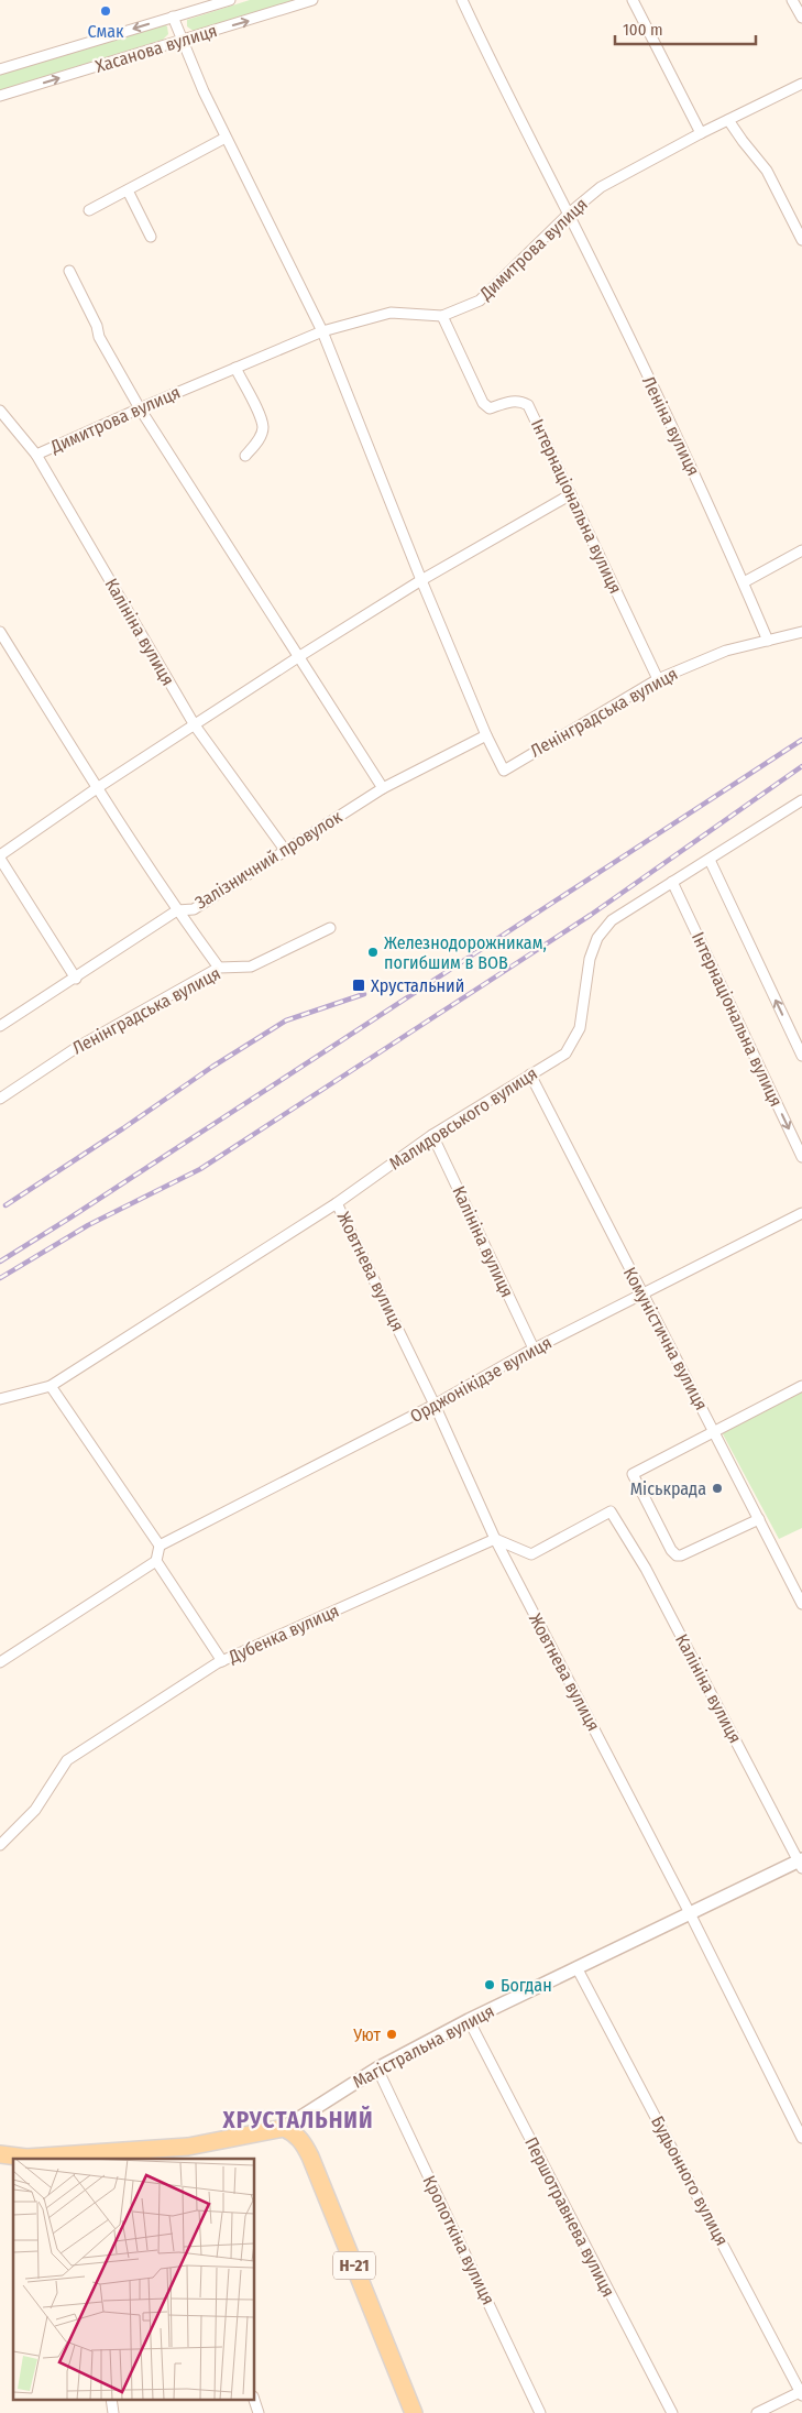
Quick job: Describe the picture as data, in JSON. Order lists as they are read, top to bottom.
{
  "streets": {
    "main road": ["Магістральна вулиця", "Н-21"],
    "street": [
      "Хасанова вулиця",
      "Димитрова вулиця",
      "Леніна вулиця",
      "Інтернаціональна вулиця",
      "Калініна вулиця",
      "Ленінградська вулиця",
      "Залізничний провулок",
      "Малидовського вулиця",
      "Жовтнева вулиця",
      "Комуністична вулиця",
      "Орджонікідзе вулиця",
      "Дубенка вулиця",
      "Будьонного вулиця",
      "Першотравнева вулиця",
      "Кропоткіна вулиця"
    ]
  },
  "crossings": [
    ["Димитрова вулиця", "Леніна вулиця"],
    ["Димитрова вулиця", "Інтернаціональна вулиця"],
    ["Димитрова вулиця", "Калініна вулиця"],
    ["Леніна вулиця", "Ленінградська вулиця"],
    ["Інтернаціональна вулиця", "Ленінградська вулиця"],
    ["Інтернаціональна вулиця", "Малидовського вулиця"],
    ["Калініна вулиця", "Залізничний провулок"],
    ["Калініна вулиця", "Малидовського вулиця"],
    ["Калініна вулиця", "Жовтнева вулиця"],
    ["Калініна вулиця", "Орджонікідзе вулиця"],
    ["Калініна вулиця", "Дубенка вулиця"],
    ["Калініна вулиця", "Магістральна вулиця"],
    ["Ленінградська вулиця", "Залізничний провулок"],
    ["Малидовського вулиця", "Жовтнева вулиця"],
    ["Малидовського вулиця", "Комуністична вулиця"],
    ["Жовтнева вулиця", "Орджонікідзе вулиця"],
    ["Жовтнева вулиця", "Дубенка вулиця"],
    ["Жовтнева вулиця", "Магістральна вулиця"],
    ["Комуністична вулиця", "Орджонікідзе вулиця"],
    ["Магістральна вулиця", "Будьонного вулиця"],
    ["Магістральна вулиця", "Першотравнева вулиця"],
    ["Магістральна вулиця", "Кропоткіна вулиця"],
    ["Магістральна вулиця", "Н-21"]
  ],
  "districts": ["ХРУСТАЛЬНИЙ"],
  "places": {
    "other": [
      "Смак",
      "Железнодорожникам, погибшим в ВОВ",
      "Міськрада",
      "Богдан",
      "Уют"
    ],
    "transit": ["Хрустальний"]
  },
  "scale_bar": "100 m"
}
